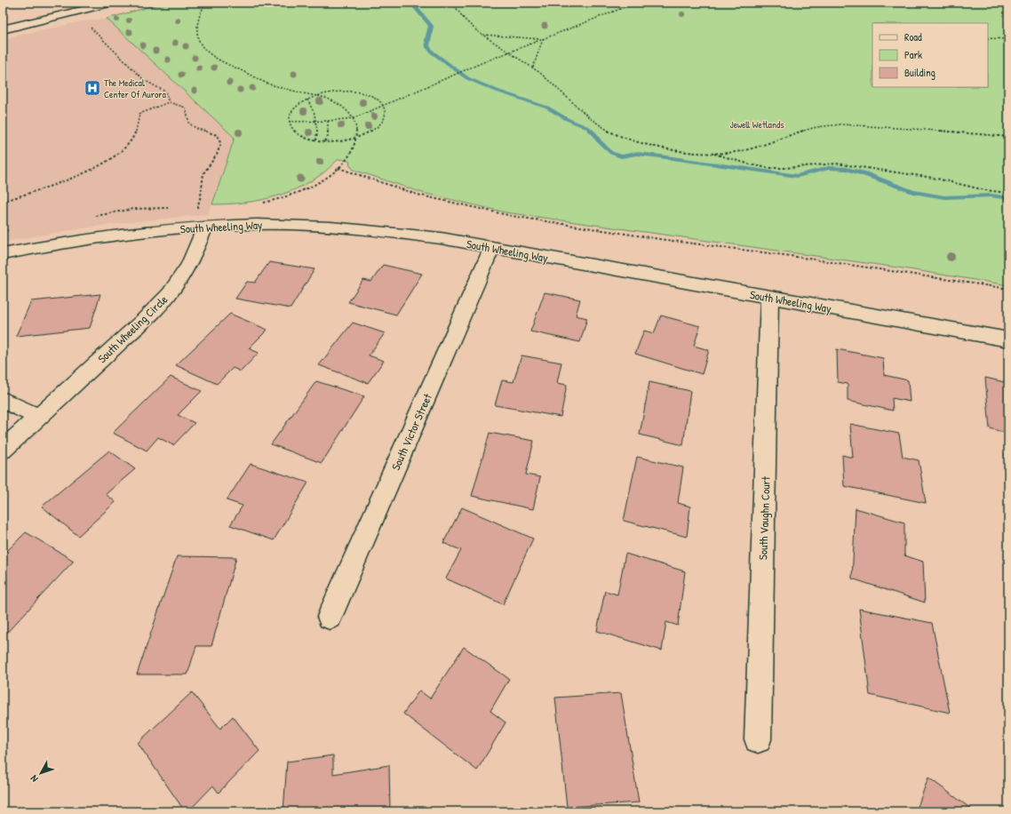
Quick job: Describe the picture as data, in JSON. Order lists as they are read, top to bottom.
{
  "streets": {
    "street": [
      "South Wheeling Way",
      "South Wheeling Circle",
      "South Victor Street",
      "South Vaughn Court"
    ]
  },
  "crossings": [
    ["South Wheeling Way", "South Wheeling Circle"],
    ["South Wheeling Way", "South Victor Street"],
    ["South Wheeling Way", "South Vaughn Court"]
  ],
  "parks": ["Jewell Wetlands"],
  "places": {
    "hospital": ["The Medical Center Of Aurora"]
  },
  "legend": ["Road", "Park", "Building"],
  "north": "bottom left"
}
